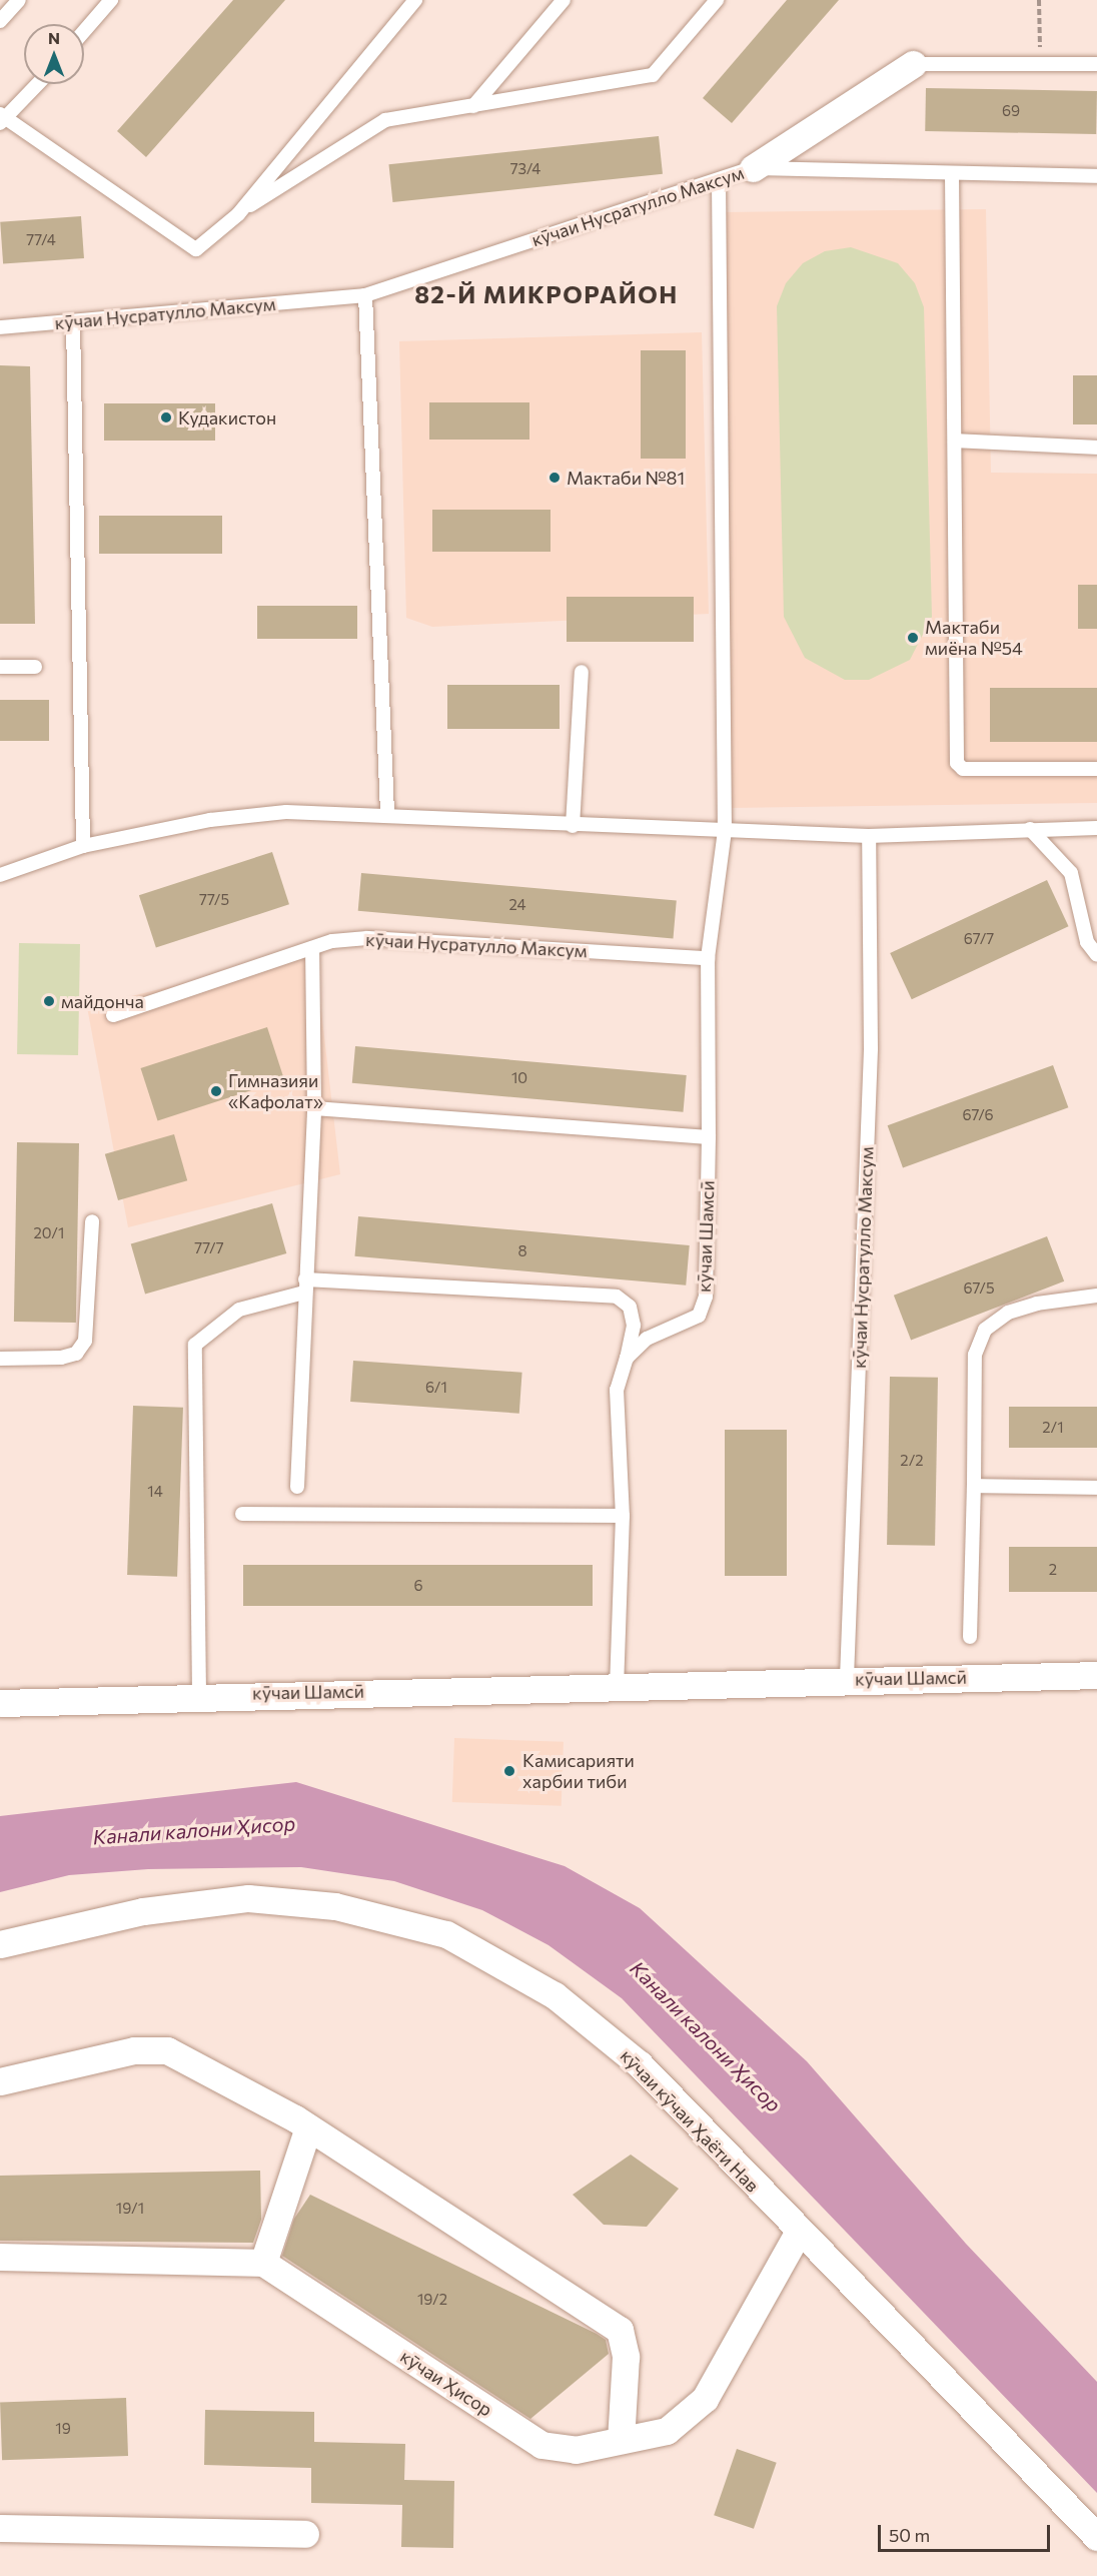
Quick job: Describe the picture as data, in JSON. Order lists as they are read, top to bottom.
{
  "streets": {
    "street": ["кӯчаи Шамсӣ", "кӯчаи кӯчаи Ҳаёти Нав", "кӯчаи Ҳисор"],
    "lane": ["кӯчаи Нусратулло Максум"]
  },
  "crossings": [
    ["кӯчаи Нусратулло Максум", "кӯчаи Шамсӣ"],
    ["кӯчаи кӯчаи Ҳаёти Нав", "кӯчаи Ҳисор"]
  ],
  "districts": ["82-Й МИКРОРАЙОН"],
  "water": ["Канали калони Ҳисор"],
  "places": [
    "Кудакистон",
    "Мактаби №81",
    "Мактаби миёна №54",
    "майдонча",
    "Гимназияи «Кафолат»",
    "Камисарияти харбии тиби"
  ],
  "house_numbers": [
    "69",
    "73/4",
    "77/4",
    "77/5",
    "24",
    "67/7",
    "10",
    "67/6",
    "20/1",
    "77/7",
    "8",
    "67/5",
    "6/1",
    "2/1",
    "2/2",
    "14",
    "2",
    "6",
    "19/1",
    "19/2",
    "19"
  ],
  "scale_bar": "50 m",
  "north": "top"
}
